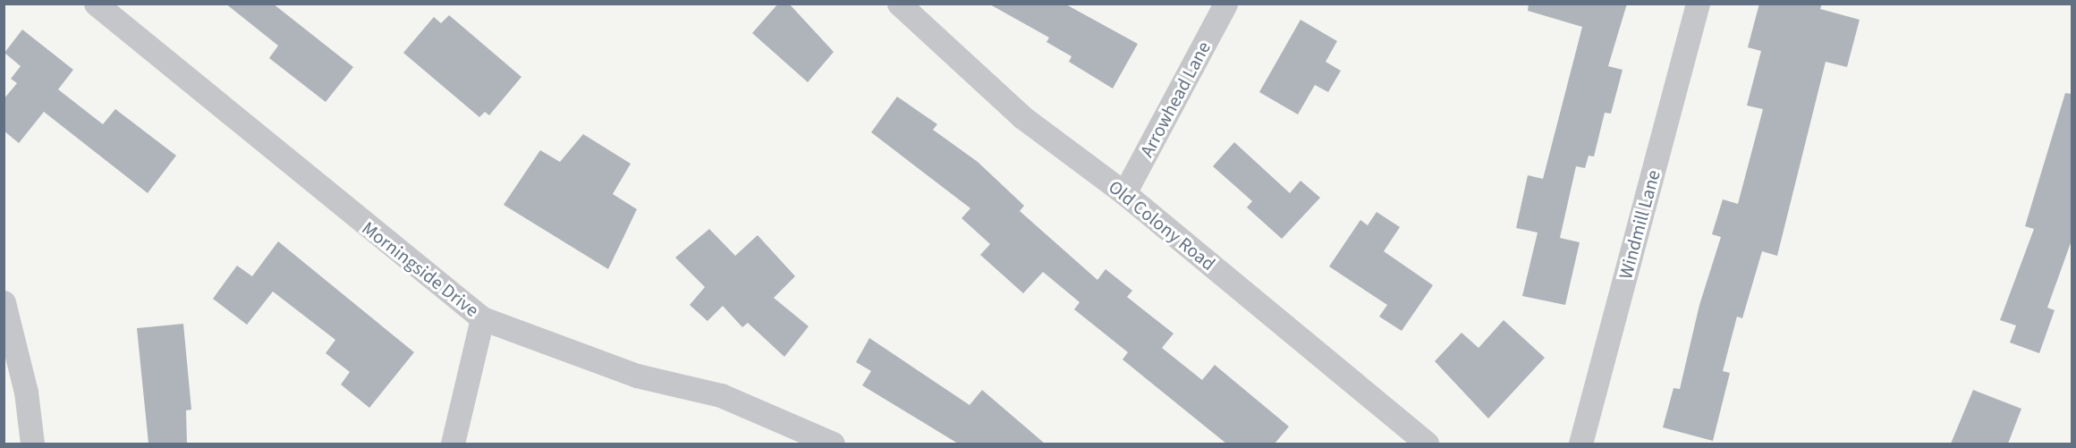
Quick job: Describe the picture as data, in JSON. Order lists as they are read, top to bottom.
{
  "streets": {
    "street": [
      "Arrowhead Lane",
      "Windmill Lane",
      "Old Colony Road",
      "Morningside Drive"
    ]
  },
  "crossings": [
    ["Arrowhead Lane", "Old Colony Road"]
  ]
}
